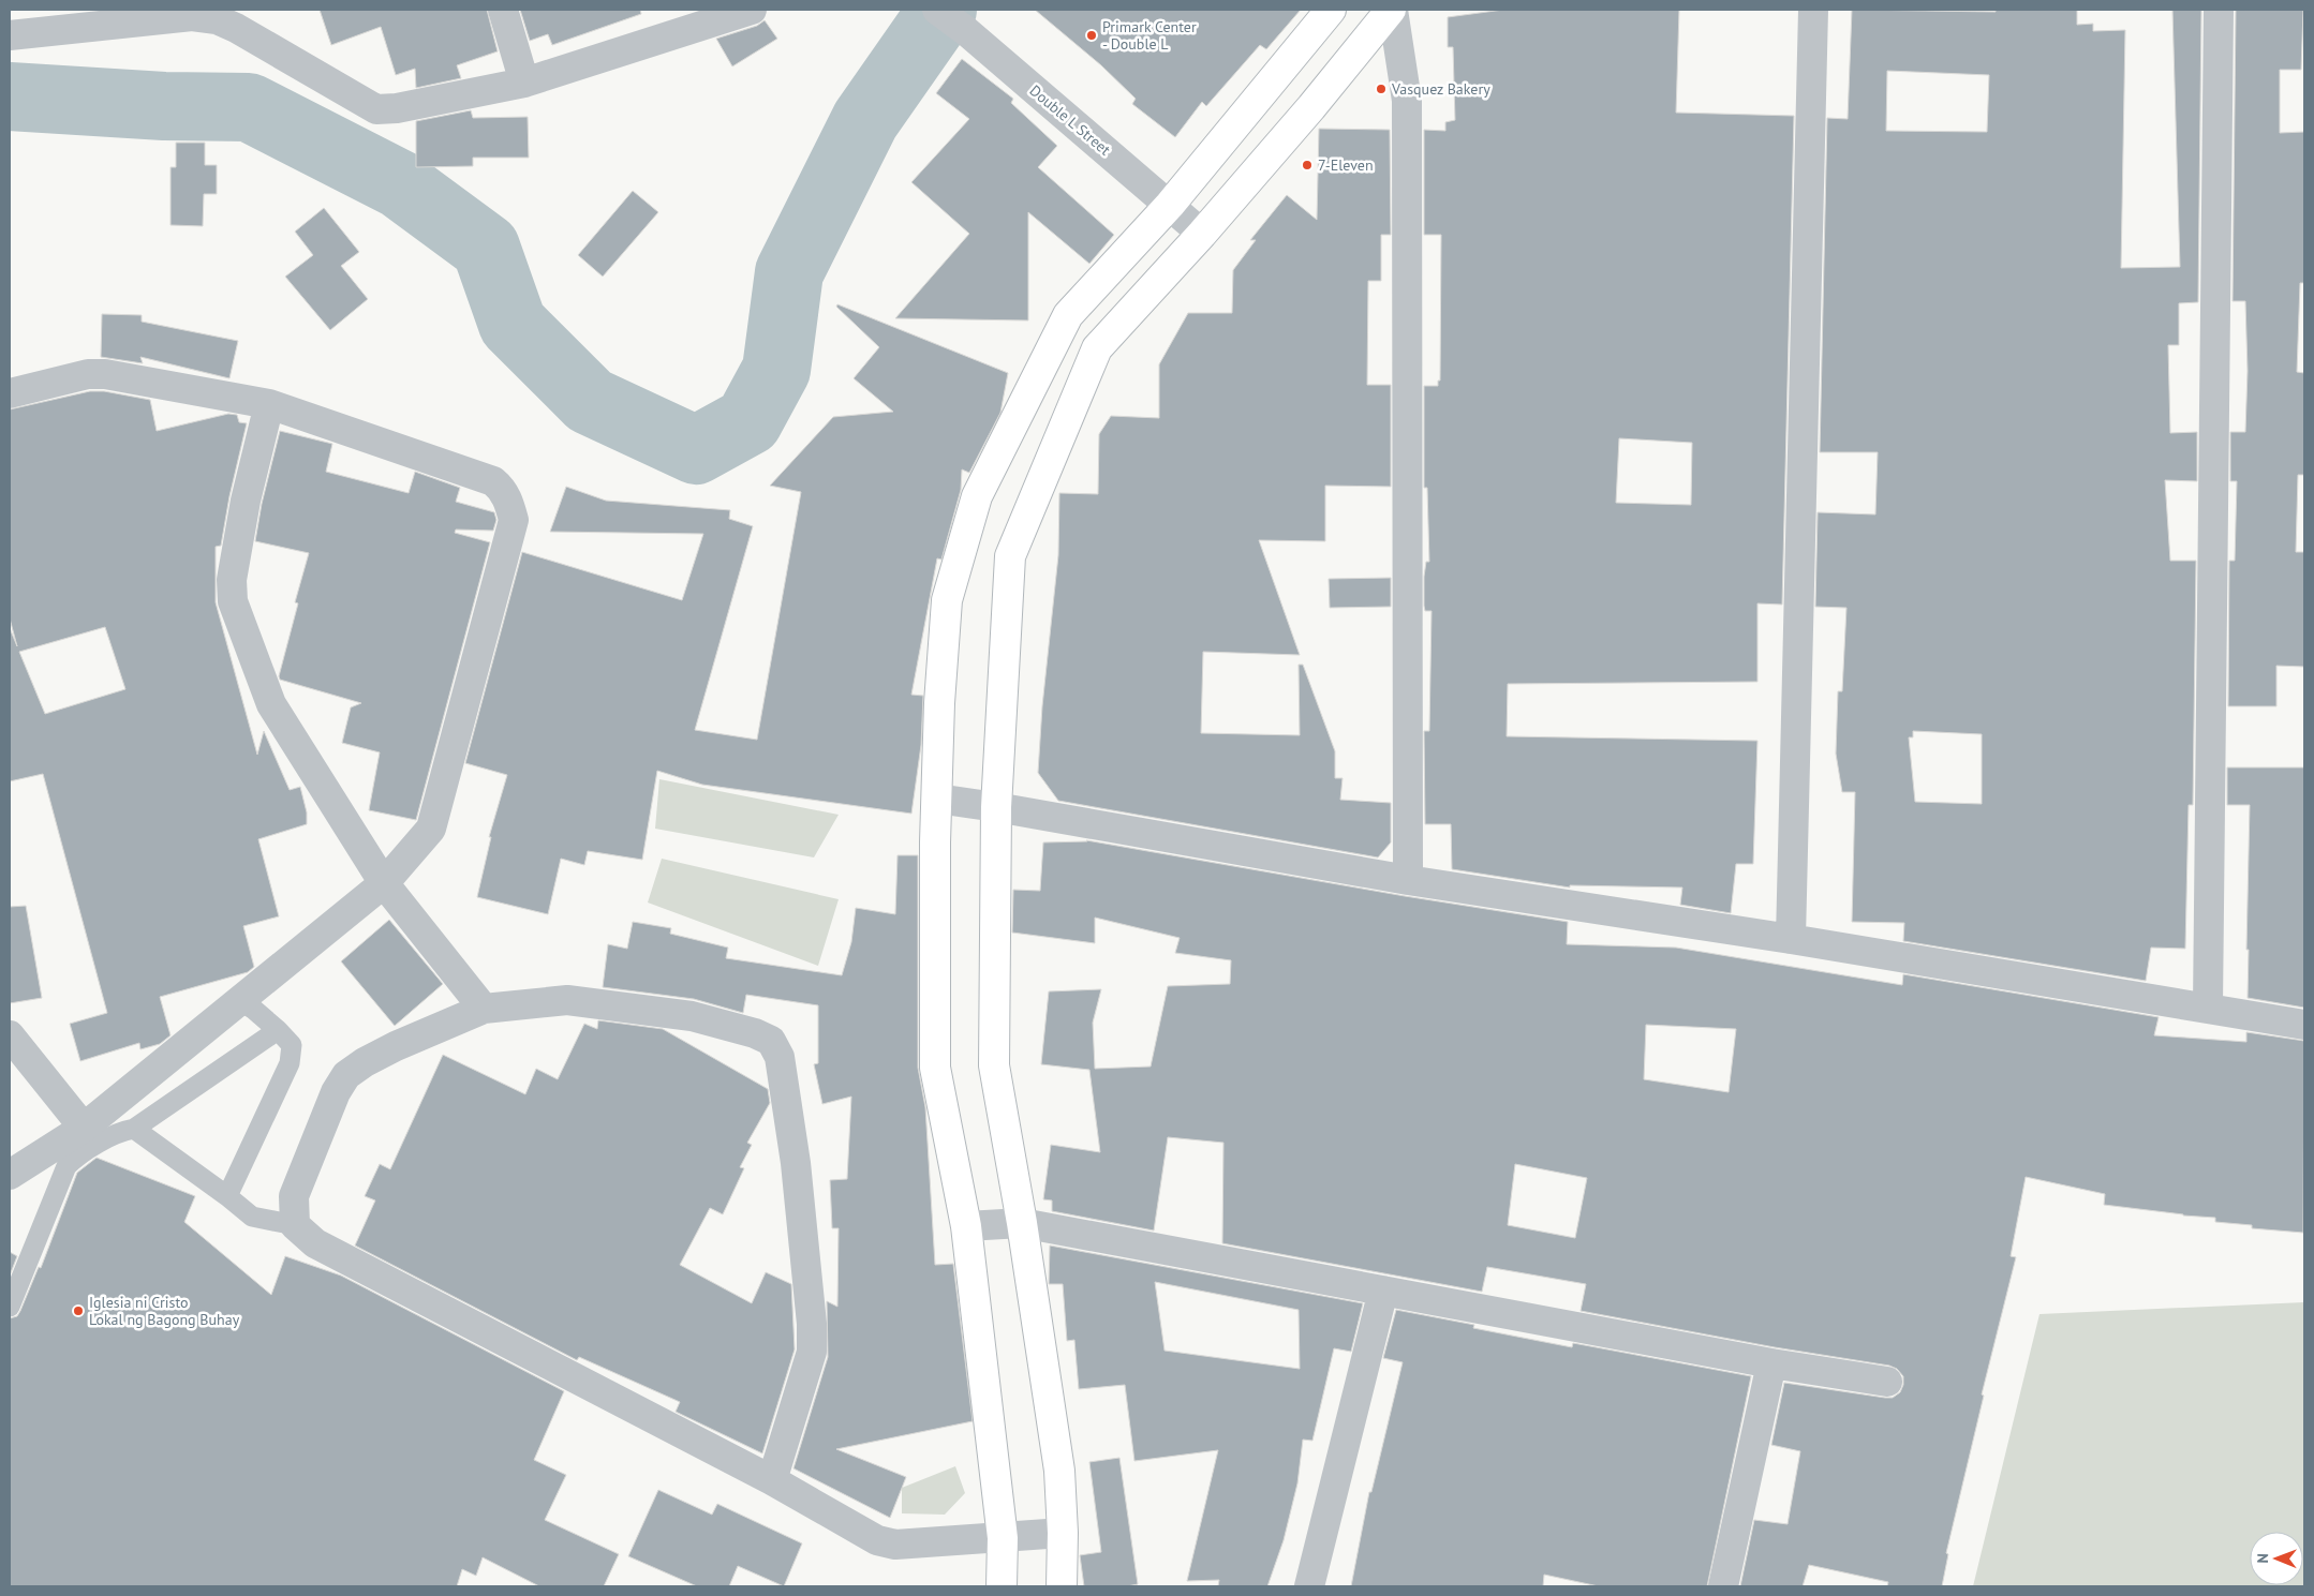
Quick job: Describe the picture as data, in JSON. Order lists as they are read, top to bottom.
{
  "streets": {
    "street": ["Double L Street"]
  },
  "places": [
    "Primark Center - Double L",
    "Vasquez Bakery",
    "7-Eleven",
    "Iglesia ni Cristo Lokal ng Bagong Buhay"
  ],
  "north": "left"
}
